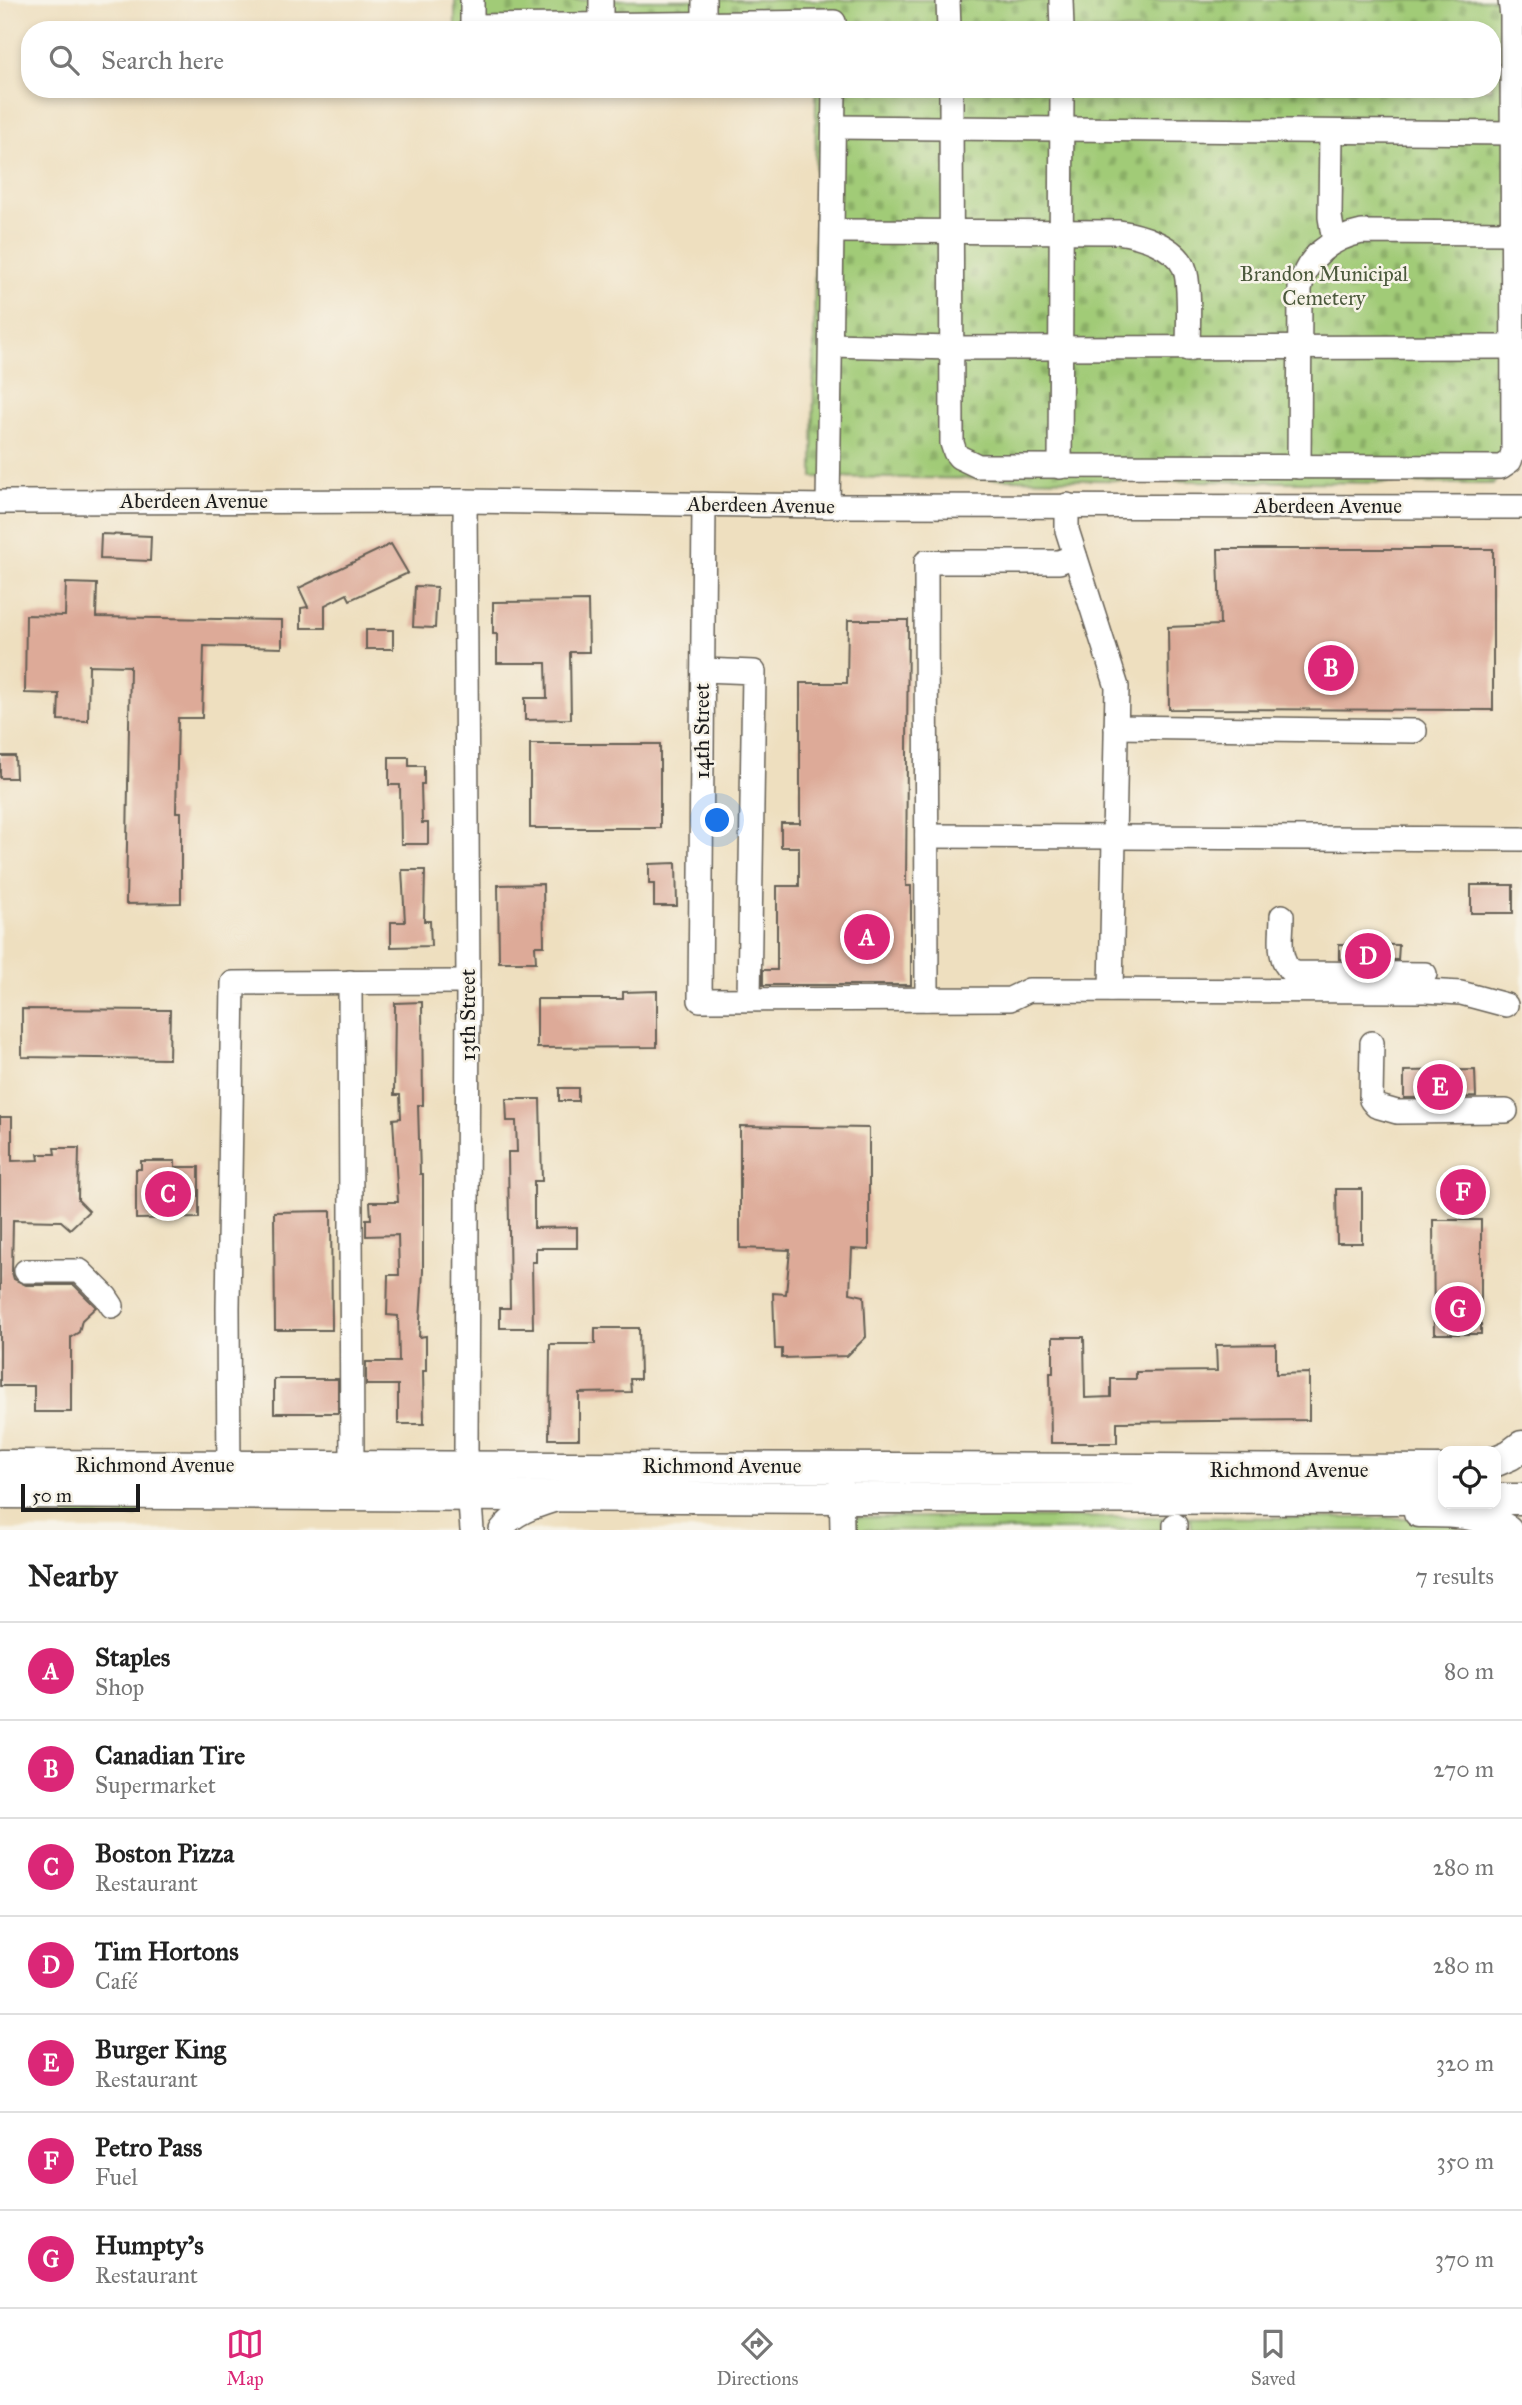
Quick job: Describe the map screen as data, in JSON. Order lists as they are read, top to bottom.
{
  "streets": {
    "main road": ["Richmond Avenue"],
    "street": ["Aberdeen Avenue", "14th Street", "13th Street"]
  },
  "crossings": [
    ["Aberdeen Avenue", "14th Street"],
    ["Aberdeen Avenue", "13th Street"],
    ["13th Street", "Richmond Avenue"]
  ],
  "parks": ["Brandon Municipal Cemetery"],
  "scale_bar": "50 m",
  "page": {
    "search": "Search here",
    "pins": [
      "B",
      "A",
      "D",
      "E",
      "F",
      "C",
      "G"
    ],
    "scale": "50 m",
    "heading": ["Nearby", "7 results"],
    "list": [
      {
        "mark": "A",
        "name": "Staples",
        "note": "Shop",
        "value": "80 m"
      },
      {
        "mark": "B",
        "name": "Canadian Tire",
        "note": "Supermarket",
        "value": "270 m"
      },
      {
        "mark": "C",
        "name": "Boston Pizza",
        "note": "Restaurant",
        "value": "280 m"
      },
      {
        "mark": "D",
        "name": "Tim Hortons",
        "note": "Café",
        "value": "280 m"
      },
      {
        "mark": "E",
        "name": "Burger King",
        "note": "Restaurant",
        "value": "320 m"
      },
      {
        "mark": "F",
        "name": "Petro Pass",
        "note": "Fuel",
        "value": "350 m"
      },
      {
        "mark": "G",
        "name": "Humpty's",
        "note": "Restaurant",
        "value": "370 m"
      }
    ],
    "nav": ["Map", "Directions", "Saved"]
  }
}
